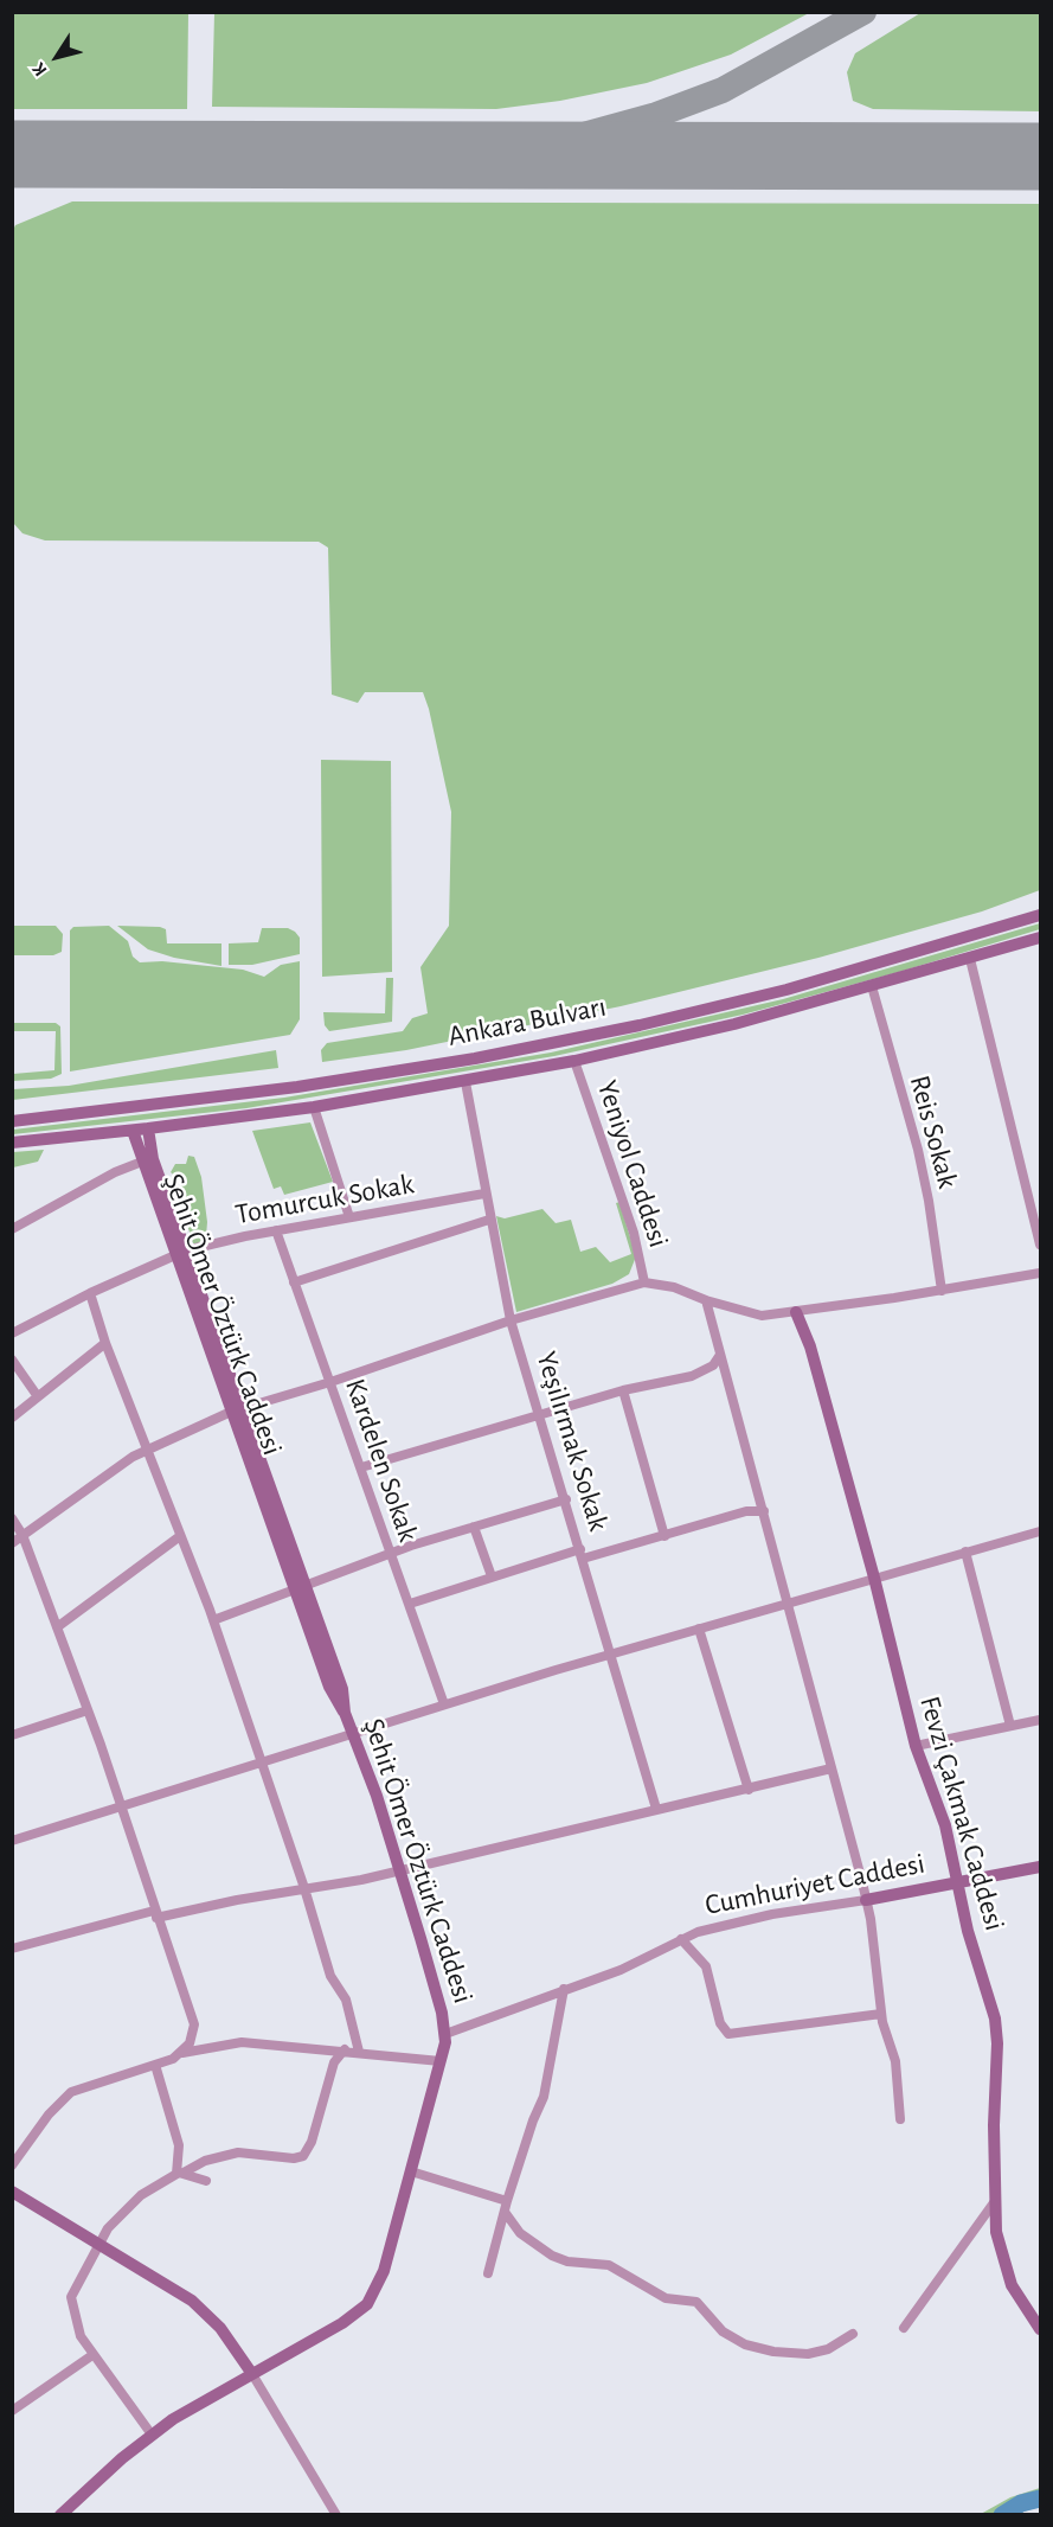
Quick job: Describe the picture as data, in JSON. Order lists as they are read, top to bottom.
{
  "streets": {
    "street": [
      "Ankara Bulvarı",
      "Reis Sokak",
      "Yeniyol Caddesi",
      "Tomurcuk Sokak",
      "Şehit Ömer Öztürk Caddesi",
      "Yeşilırmak Sokak",
      "Kardelen Sokak",
      "Fevzi Çakmak Caddesi",
      "Cumhuriyet Caddesi"
    ]
  },
  "crossings": [
    ["Ankara Bulvarı", "Reis Sokak"],
    ["Ankara Bulvarı", "Yeniyol Caddesi"],
    ["Ankara Bulvarı", "Şehit Ömer Öztürk Caddesi"],
    ["Ankara Bulvarı", "Yeşilırmak Sokak"],
    ["Tomurcuk Sokak", "Şehit Ömer Öztürk Caddesi"],
    ["Tomurcuk Sokak", "Yeşilırmak Sokak"],
    ["Tomurcuk Sokak", "Kardelen Sokak"],
    ["Şehit Ömer Öztürk Caddesi", "Cumhuriyet Caddesi"],
    ["Fevzi Çakmak Caddesi", "Cumhuriyet Caddesi"]
  ],
  "north": "bottom left"
}
